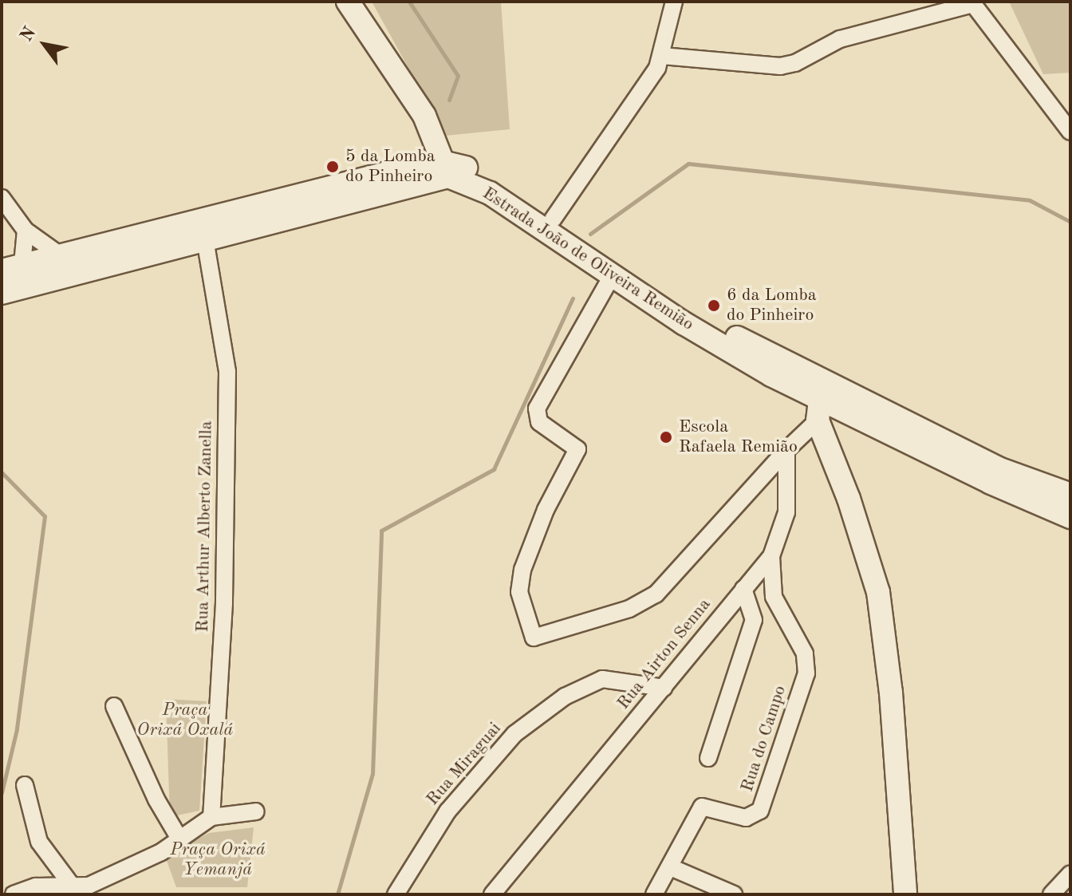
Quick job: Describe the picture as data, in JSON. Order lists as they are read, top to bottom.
{
  "streets": {
    "main road": ["Estrada João de Oliveira Remião"],
    "street": [
      "Rua Arthur Alberto Zanella",
      "Rua Airton Senna",
      "Rua do Campo",
      "Rua Miraguai"
    ]
  },
  "crossings": [
    ["Estrada João de Oliveira Remião", "Rua Arthur Alberto Zanella"],
    ["Rua Airton Senna", "Rua do Campo"],
    ["Rua Airton Senna", "Rua Miraguai"]
  ],
  "parks": ["Praça Orixá Oxalá", "Praça Orixá Yemanjá"],
  "places": ["5 da Lomba do Pinheiro", "6 da Lomba do Pinheiro", "Escola Rafaela Remião"],
  "north": "top left"
}
